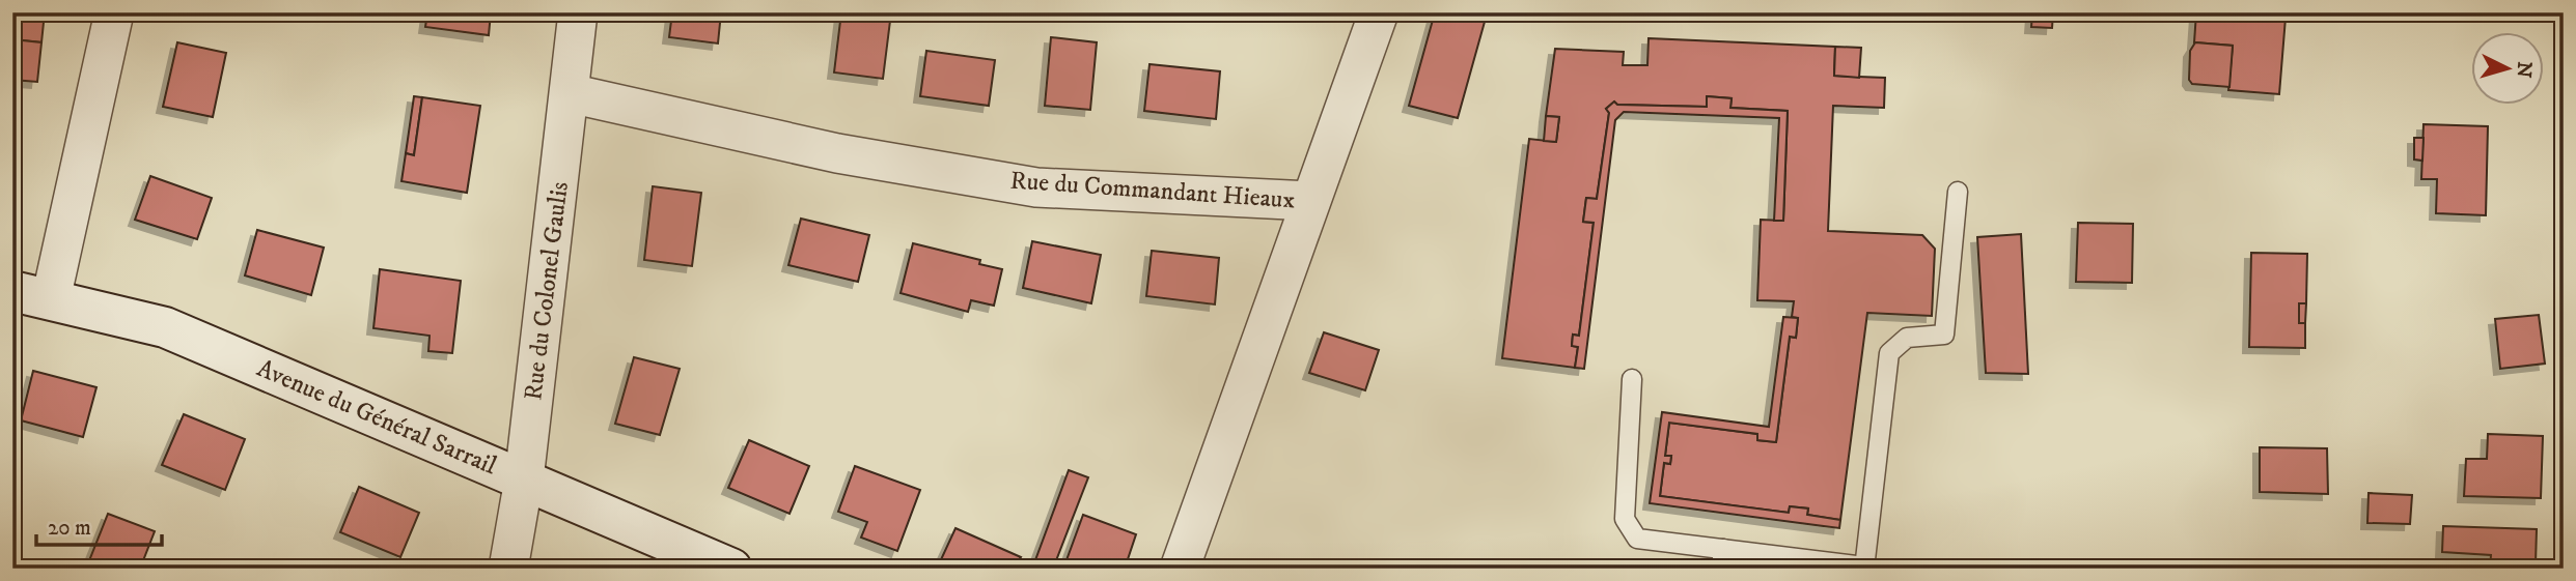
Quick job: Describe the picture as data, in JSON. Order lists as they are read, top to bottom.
{
  "streets": {
    "street": ["Rue du Commandant Hieaux", "Rue du Colonel Gaulis", "Avenue du Général Sarrail"]
  },
  "crossings": [
    ["Rue du Commandant Hieaux", "Rue du Colonel Gaulis"],
    ["Rue du Colonel Gaulis", "Avenue du Général Sarrail"]
  ],
  "scale_bar": "20 m",
  "north": "right"
}
